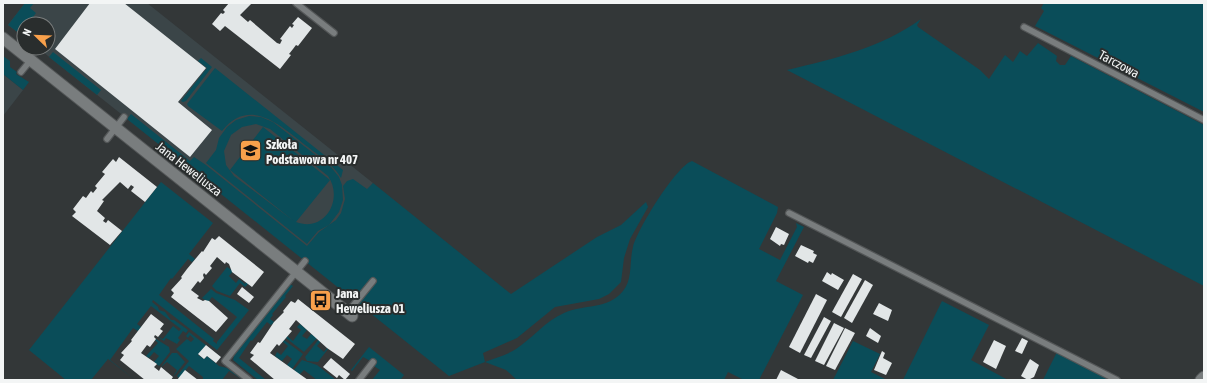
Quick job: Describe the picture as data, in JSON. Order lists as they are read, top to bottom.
{
  "streets": {
    "street": ["Jana Heweliusza"],
    "lane": ["Tarczowa"]
  },
  "places": {
    "school or university": ["Szkoła Podstawowa nr 407"],
    "bus stop": ["Jana Heweliusza 01"]
  },
  "north": "top left"
}
